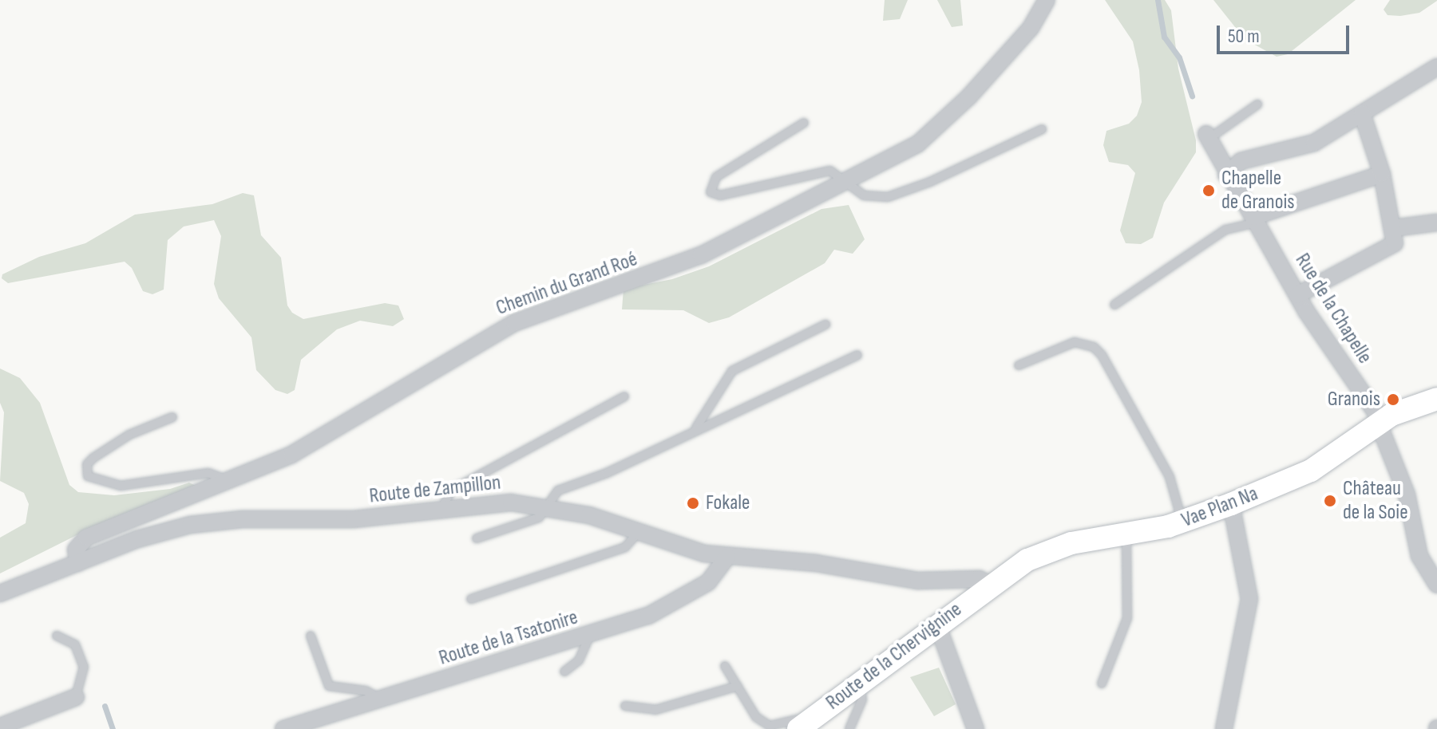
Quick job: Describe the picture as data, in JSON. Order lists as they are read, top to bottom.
{
  "streets": {
    "street": [
      "Chemin du Grand Roé",
      "Rue de la Chapelle",
      "Route de Zampillon",
      "Vae Plan Na",
      "Route de la Tsatonire",
      "Route de la Chervignine"
    ]
  },
  "crossings": [
    ["Chemin du Grand Roé", "Route de Zampillon"],
    ["Rue de la Chapelle", "Vae Plan Na"],
    ["Route de Zampillon", "Vae Plan Na"],
    ["Route de Zampillon", "Route de la Tsatonire"],
    ["Route de Zampillon", "Route de la Chervignine"],
    ["Vae Plan Na", "Route de la Chervignine"]
  ],
  "places": [
    "Chapelle de Granois",
    "Granois",
    "Château de la Soie",
    "Fokale"
  ],
  "scale_bar": "50 m"
}
